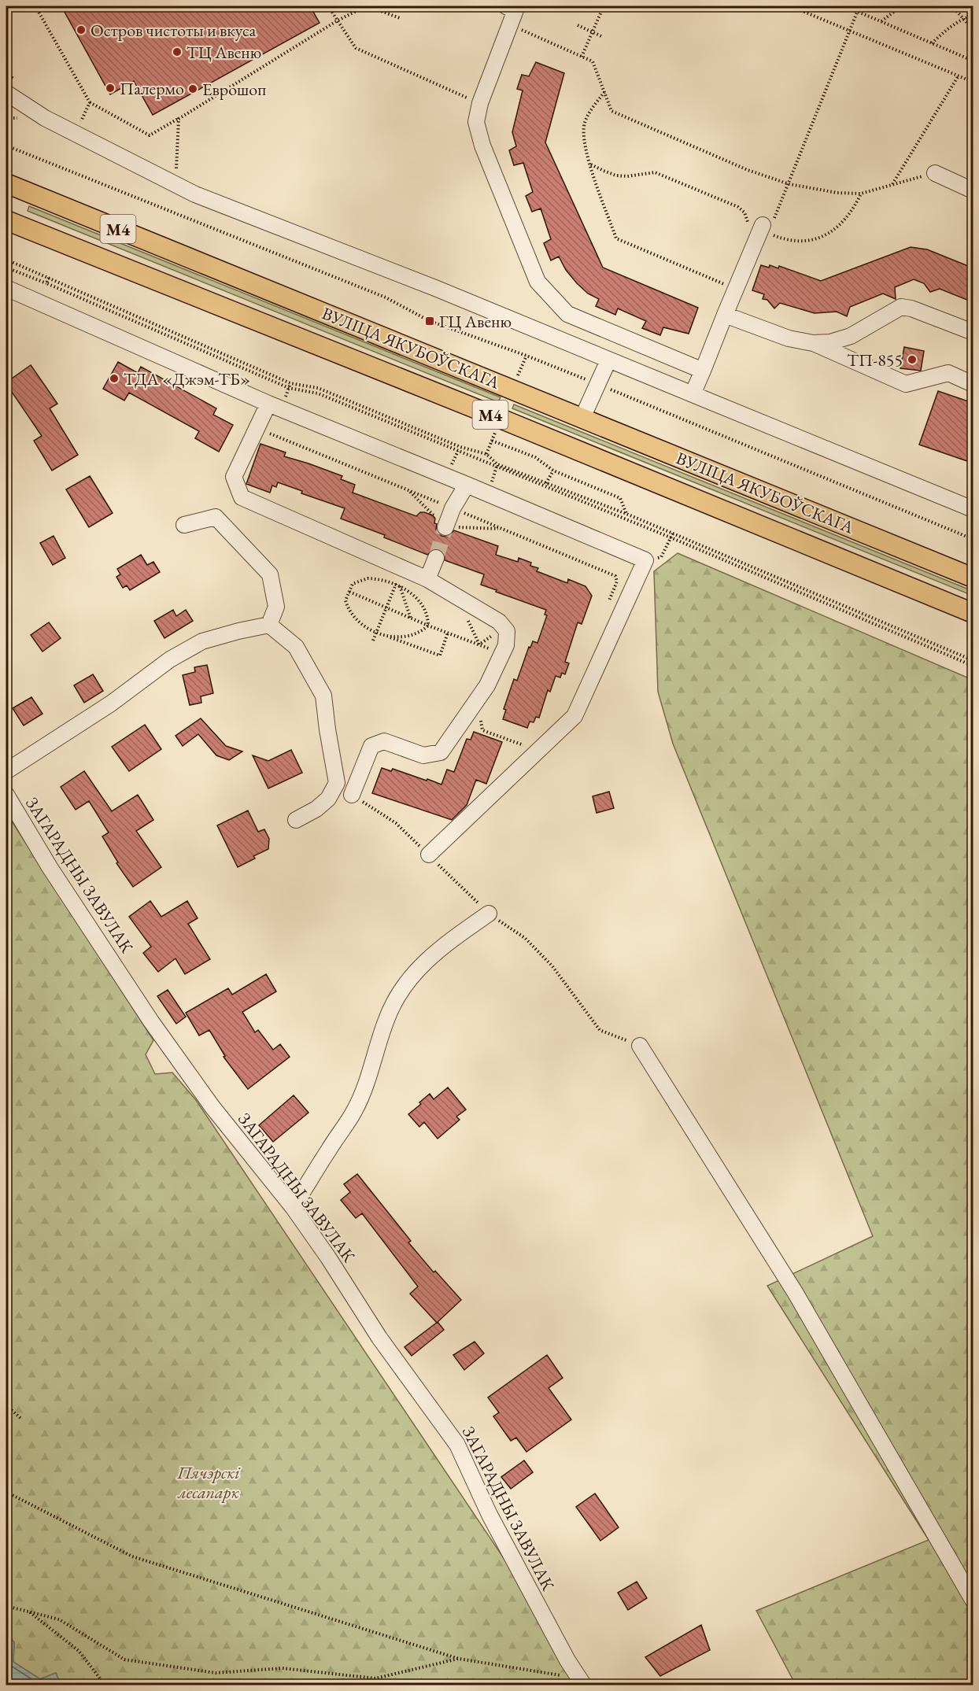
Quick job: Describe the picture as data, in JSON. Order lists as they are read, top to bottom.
{
  "streets": {
    "main road": ["М4", "ВУЛІЦА ЯКУБОЎСКАГА"],
    "street": ["ЗАГАРАДНЫ ЗАВУЛАК"]
  },
  "parks": ["Пячэрскі лесапарк"],
  "places": {
    "other": [
      "Остров чистоты и вкуса",
      "ТЦ Авеню",
      "Палермо",
      "Еврошоп",
      "ТП-855",
      "ТДА «Джэм-ТБ»"
    ],
    "transit": ["ГЦ Авеню"]
  }
}
